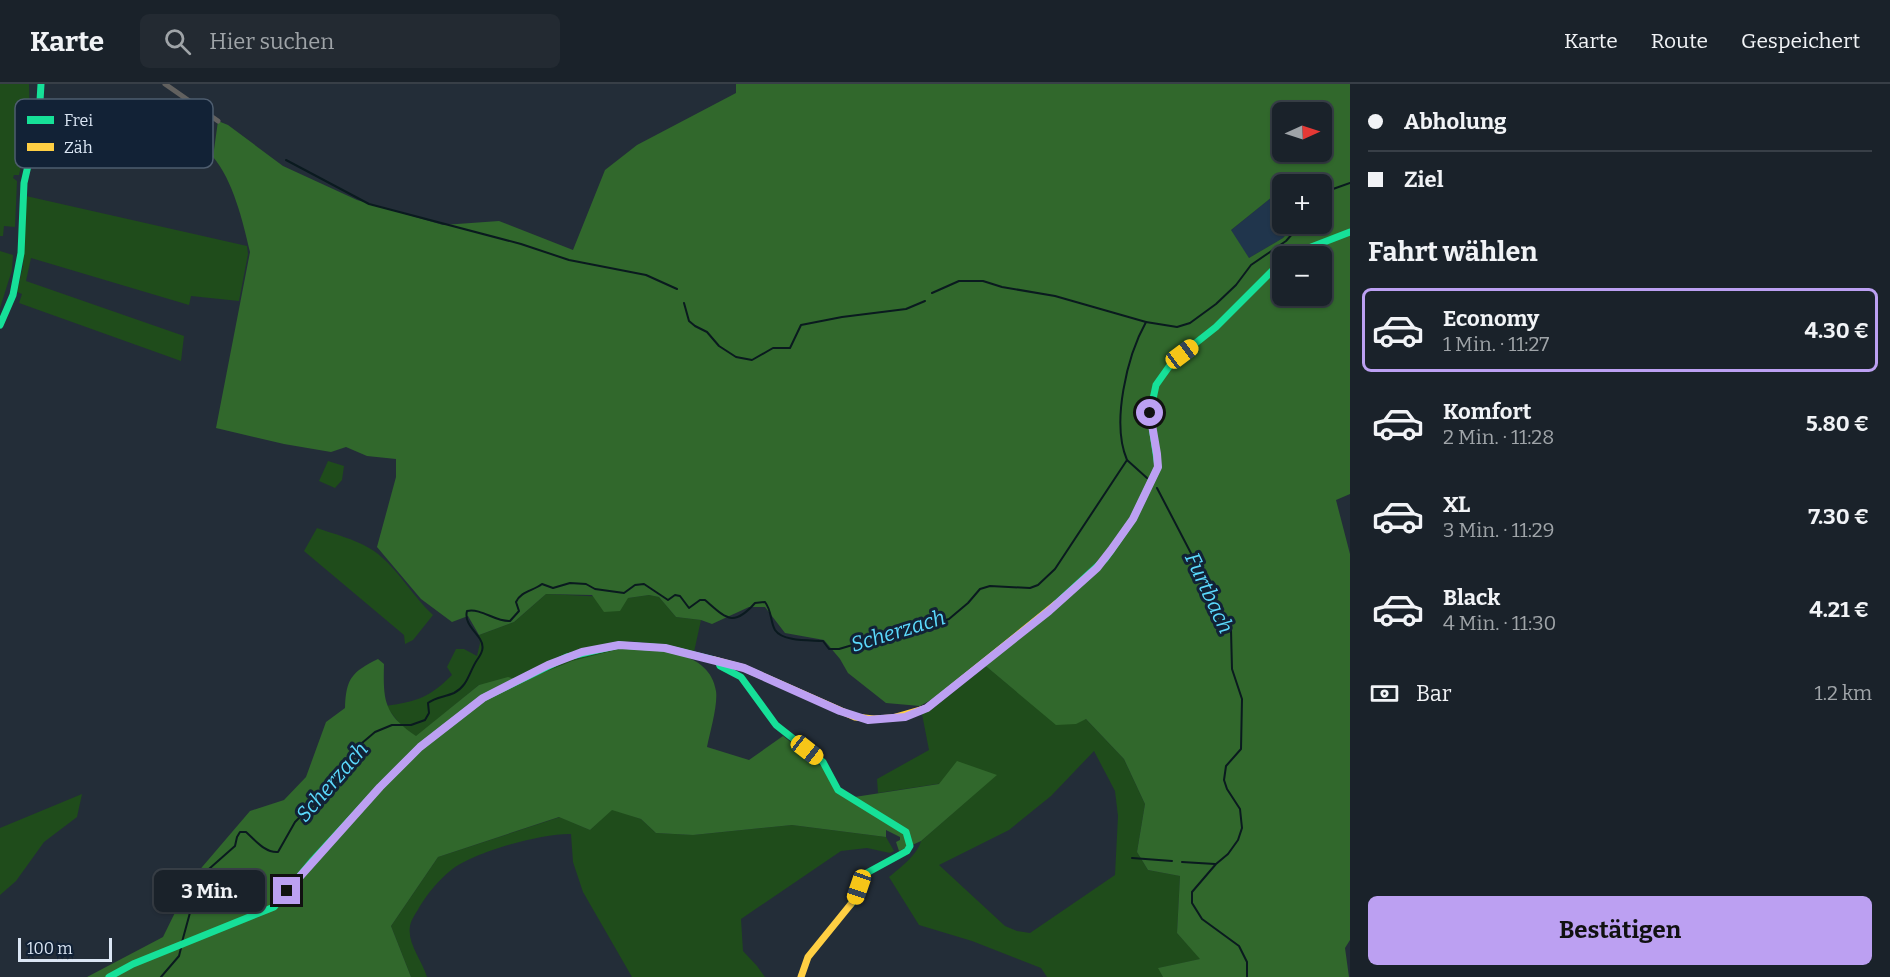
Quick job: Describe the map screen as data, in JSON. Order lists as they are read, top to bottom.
{
  "water": ["Furtbach", "Scherzach"],
  "legend": ["Frei", "Zäh"],
  "scale_bar": "100 m",
  "north": "right",
  "page": {
    "header": "Karte",
    "search": "Hier suchen",
    "nav": ["Karte", "Route", "Gespeichert"],
    "banner": ["Abholung", "Ziel"],
    "map_buttons": ["+", "−"],
    "heading": "Fahrt wählen",
    "list": [
      {
        "name": "Economy",
        "note": "1 Min. · 11:27",
        "value": "4.30 €"
      },
      {
        "name": "Komfort",
        "note": "2 Min. · 11:28",
        "value": "5.80 €"
      },
      {
        "name": "XL",
        "note": "3 Min. · 11:29",
        "value": "7.30 €"
      },
      {
        "name": "Black",
        "note": "4 Min. · 11:30",
        "value": "4.21 €"
      }
    ],
    "pay": ["Bar", "1.2 km"],
    "bubble": "3 Min.",
    "buttons": "Bestätigen",
    "scale": "100 m"
  }
}
